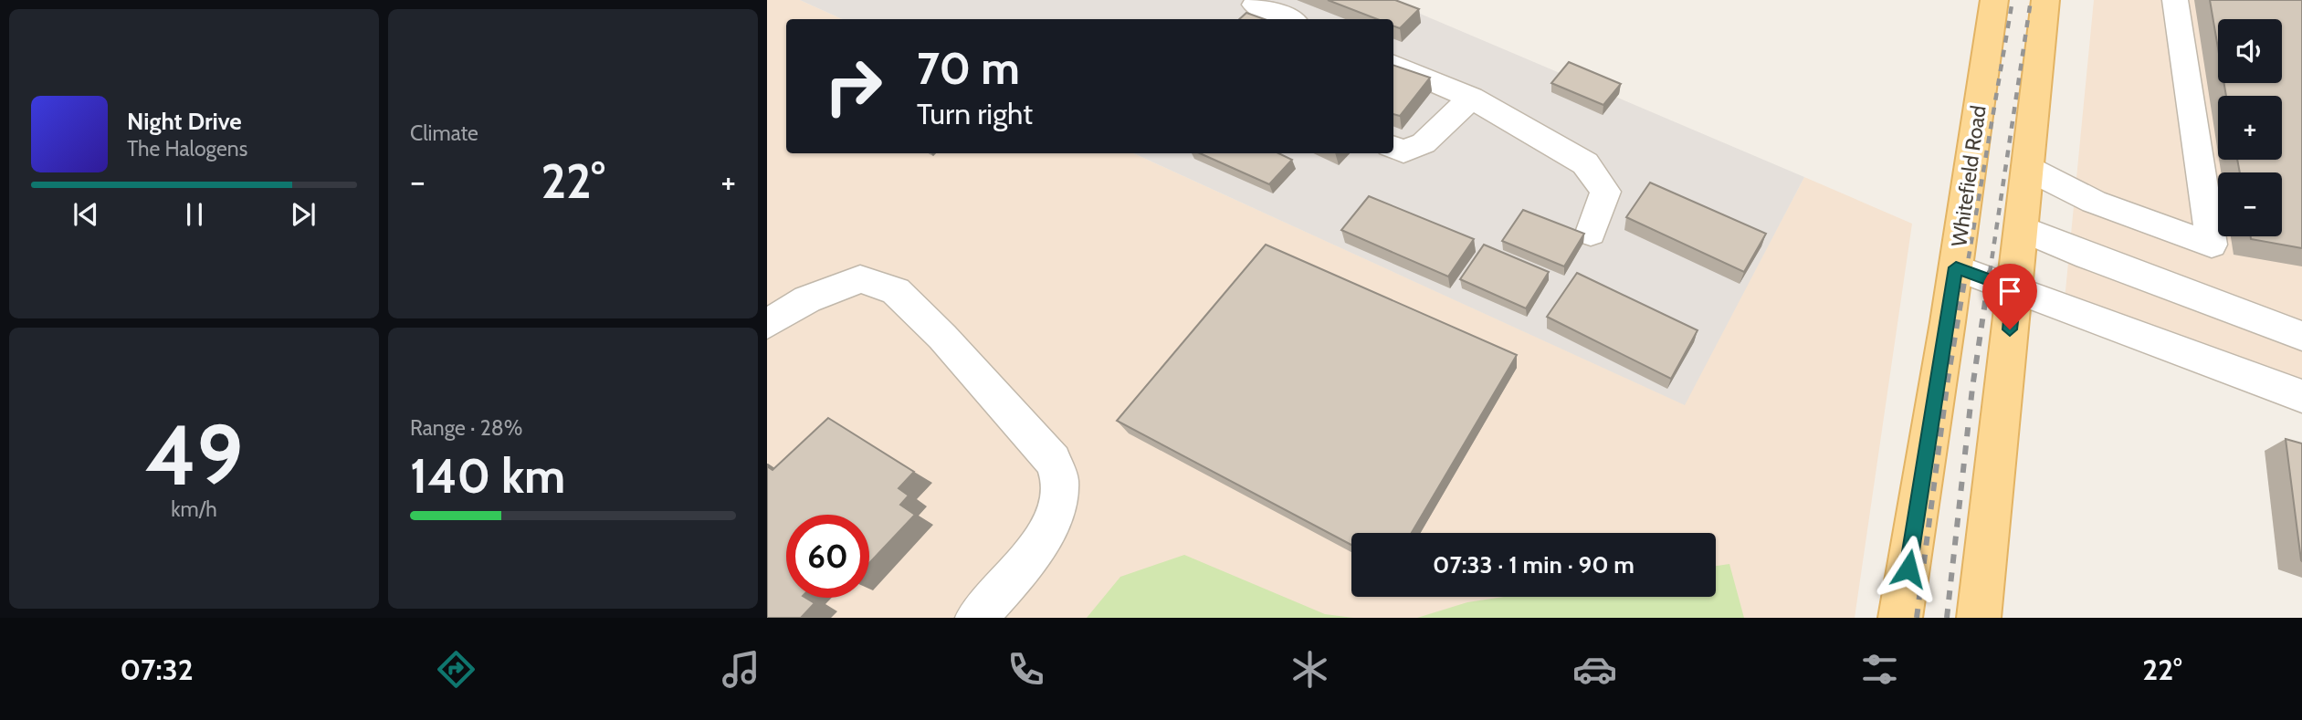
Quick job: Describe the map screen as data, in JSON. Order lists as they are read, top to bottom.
{
  "streets": {
    "main road": ["Whitefield Road"]
  },
  "page": {
    "tile": [
      "Climate",
      ["49", "km/h"],
      ["Range · 28%", "140 km"]
    ],
    "map_buttons": ["+", "−"],
    "turn": ["70 m", "Turn right"],
    "song": ["Night Drive", "The Halogens"],
    "heat": ["−", "22°", "+"],
    "limit": "60",
    "trip": "07:33 · 1 min · 90 m",
    "tabs": ["07:32", "22°"]
  }
}
